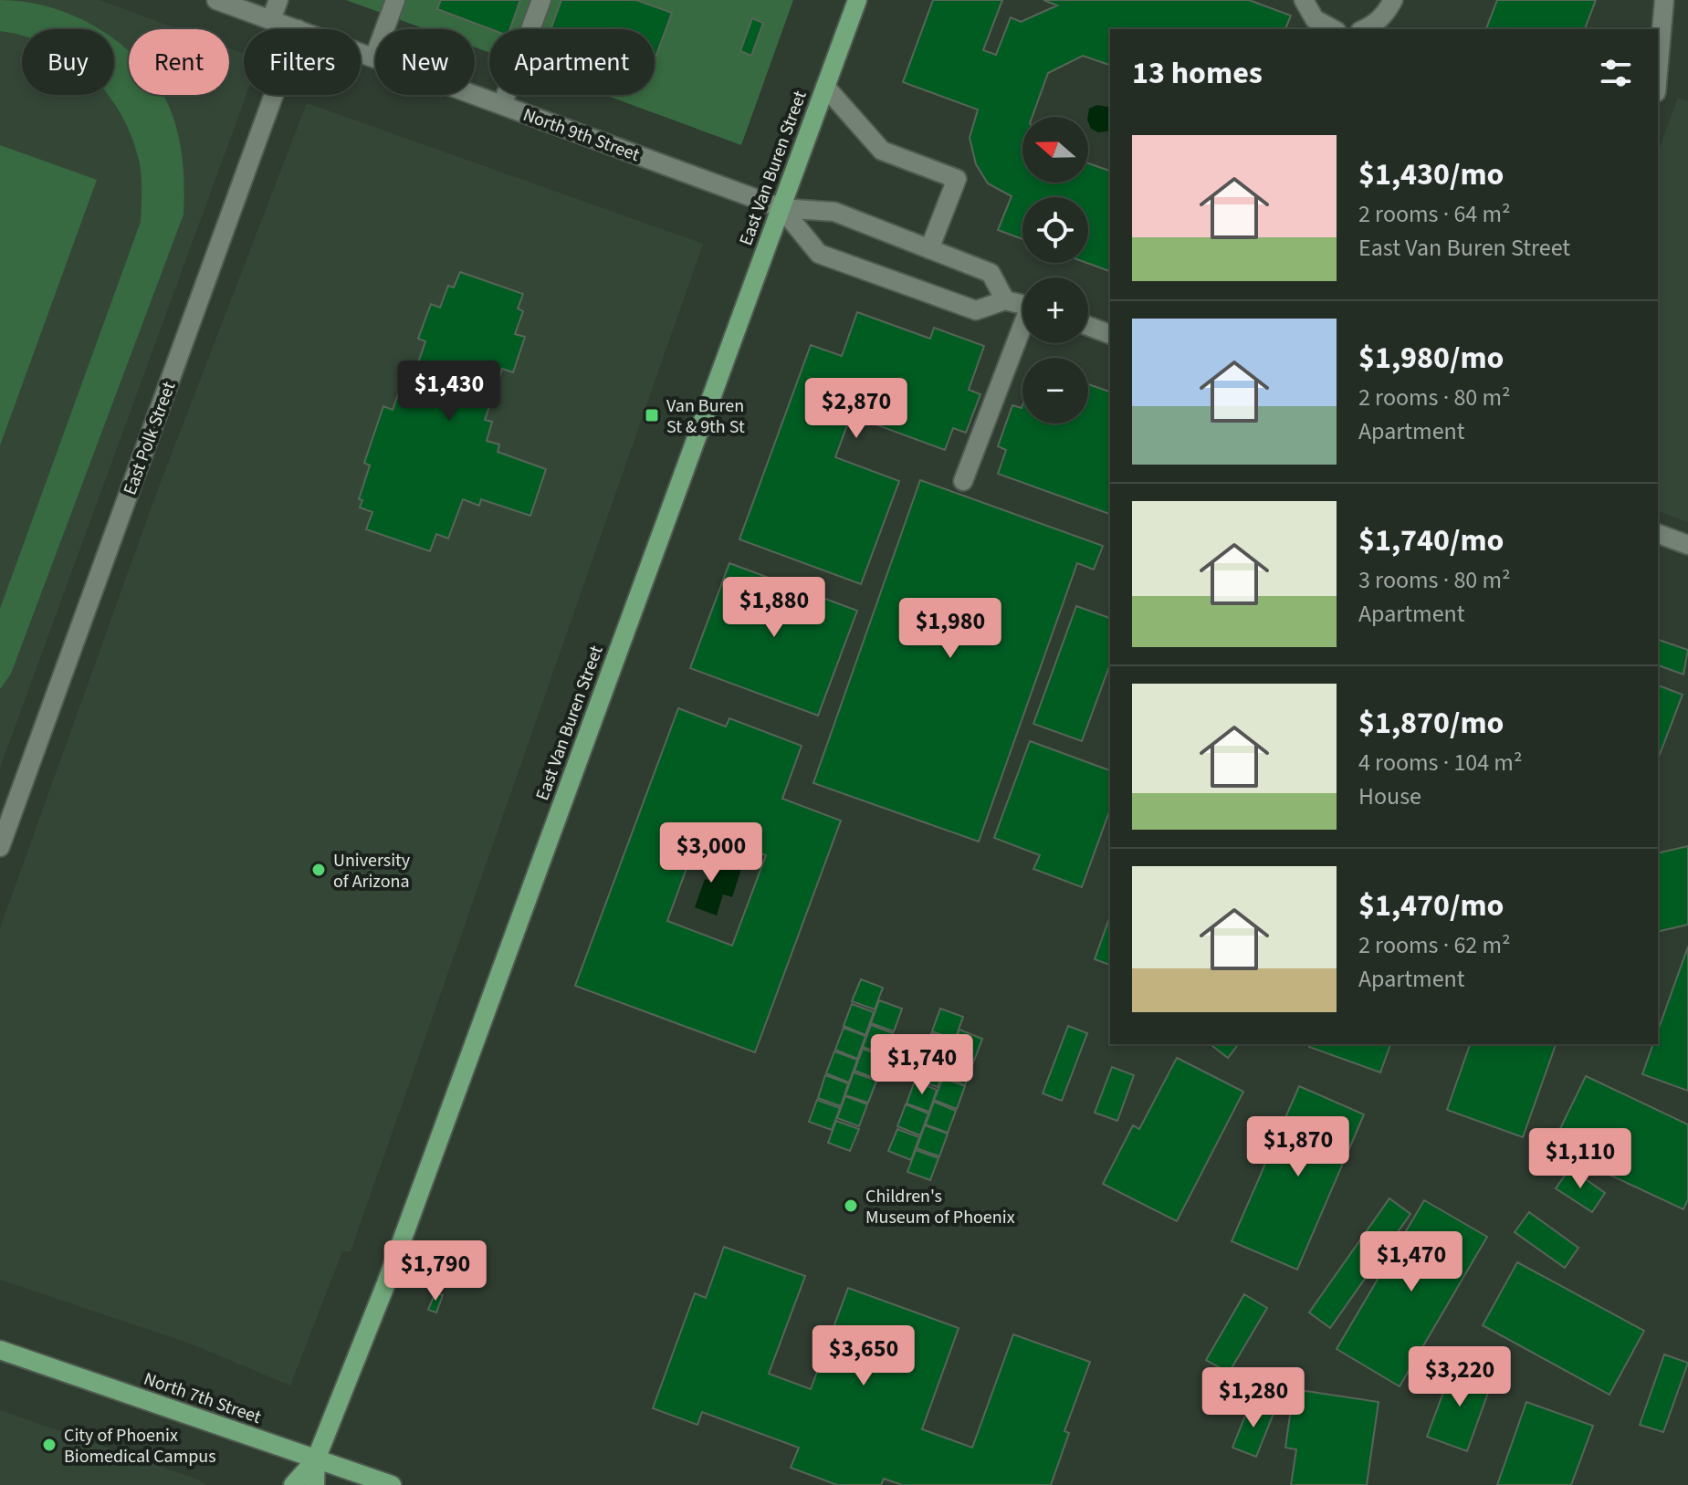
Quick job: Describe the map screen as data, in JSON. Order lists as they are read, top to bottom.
{
  "streets": {
    "main road": ["East Van Buren Street", "North 7th Street"],
    "street": ["North 9th Street", "East Polk Street"]
  },
  "crossings": [
    ["North 9th Street", "East Van Buren Street"],
    ["East Van Buren Street", "North 7th Street"]
  ],
  "places": {
    "transit": ["Van Buren St & 9th St"],
    "other": ["University of Arizona", "Children's Museum of Phoenix", "City of Phoenix Biomedical Campus"]
  },
  "north": "left",
  "page": {
    "chip": [
      "Buy",
      "Rent",
      "Filters",
      "New",
      "Apartment"
    ],
    "heading": "13 homes",
    "map_buttons": ["+", "−"],
    "list": [
      {
        "name": "$1,430/mo",
        "note": "2 rooms · 64 m² · East Van Buren Street"
      },
      {
        "name": "$1,980/mo",
        "note": "2 rooms · 80 m² · Apartment"
      },
      {
        "name": "$1,740/mo",
        "note": "3 rooms · 80 m² · Apartment"
      },
      {
        "name": "$1,870/mo",
        "note": "4 rooms · 104 m² · House"
      },
      {
        "name": "$1,470/mo",
        "note": "2 rooms · 62 m² · Apartment"
      }
    ],
    "price": [
      "$1,430",
      "$2,870",
      "$1,880",
      "$1,980",
      "$3,000",
      "$1,740",
      "$1,870",
      "$1,110",
      "$1,470",
      "$1,790",
      "$3,650",
      "$3,220",
      "$1,280"
    ]
  }
}
